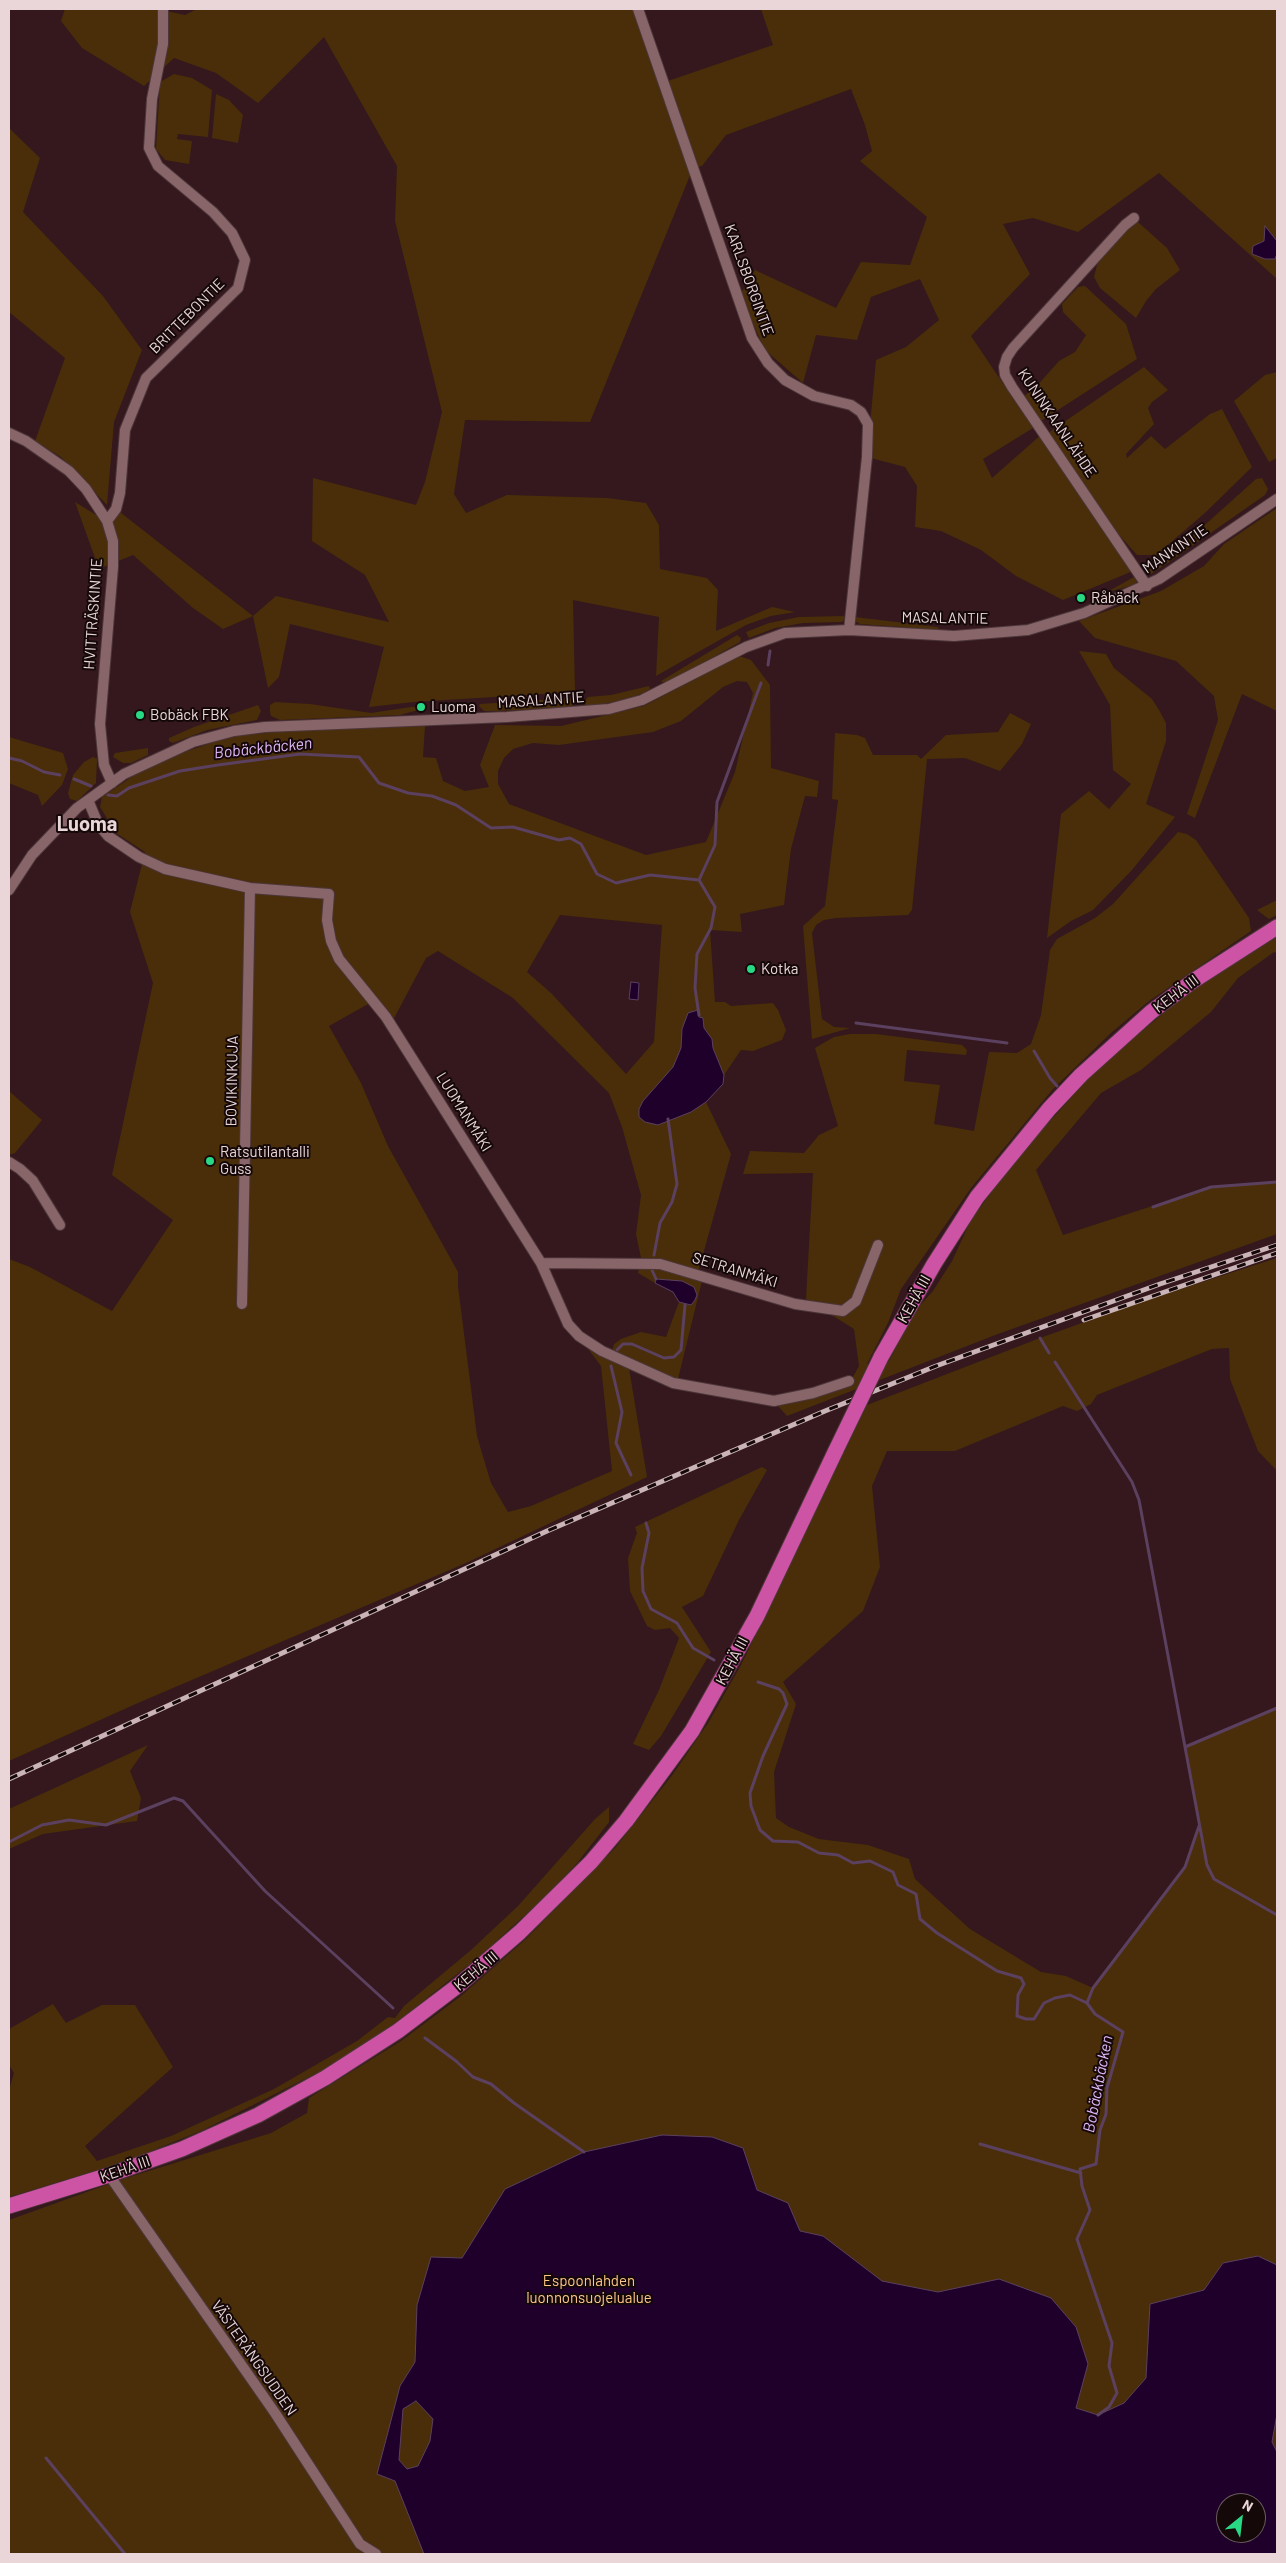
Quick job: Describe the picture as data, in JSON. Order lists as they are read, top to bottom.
{
  "streets": {
    "highway": ["KEHÄ III"],
    "street": [
      "KARLSBORGINTIE",
      "BRITTEBONTIE",
      "KUNINKAANLÄHDE",
      "MANKINTIE",
      "HVITTRÄSKINTIE",
      "MASALANTIE",
      "BOVIKINKUJA",
      "LUOMANMÄKI",
      "SETRANMÄKI",
      "VÄSTERÄNGSUDDEN"
    ]
  },
  "crossings": [
    ["KARLSBORGINTIE", "MASALANTIE"],
    ["BRITTEBONTIE", "HVITTRÄSKINTIE"],
    ["KUNINKAANLÄHDE", "MANKINTIE"],
    ["MANKINTIE", "MASALANTIE"],
    ["HVITTRÄSKINTIE", "MASALANTIE"],
    ["MASALANTIE", "LUOMANMÄKI"],
    ["KEHÄ III", "VÄSTERÄNGSUDDEN"],
    ["BOVIKINKUJA", "LUOMANMÄKI"],
    ["LUOMANMÄKI", "SETRANMÄKI"]
  ],
  "districts": ["Luoma"],
  "water": ["Bobäckbäcken"],
  "parks": ["Espoonlahden luonnonsuojelualue"],
  "places": [
    "Råbäck",
    "Luoma",
    "Bobäck FBK",
    "Kotka",
    "Ratsutilantalli Guss"
  ],
  "north": "top right"
}
